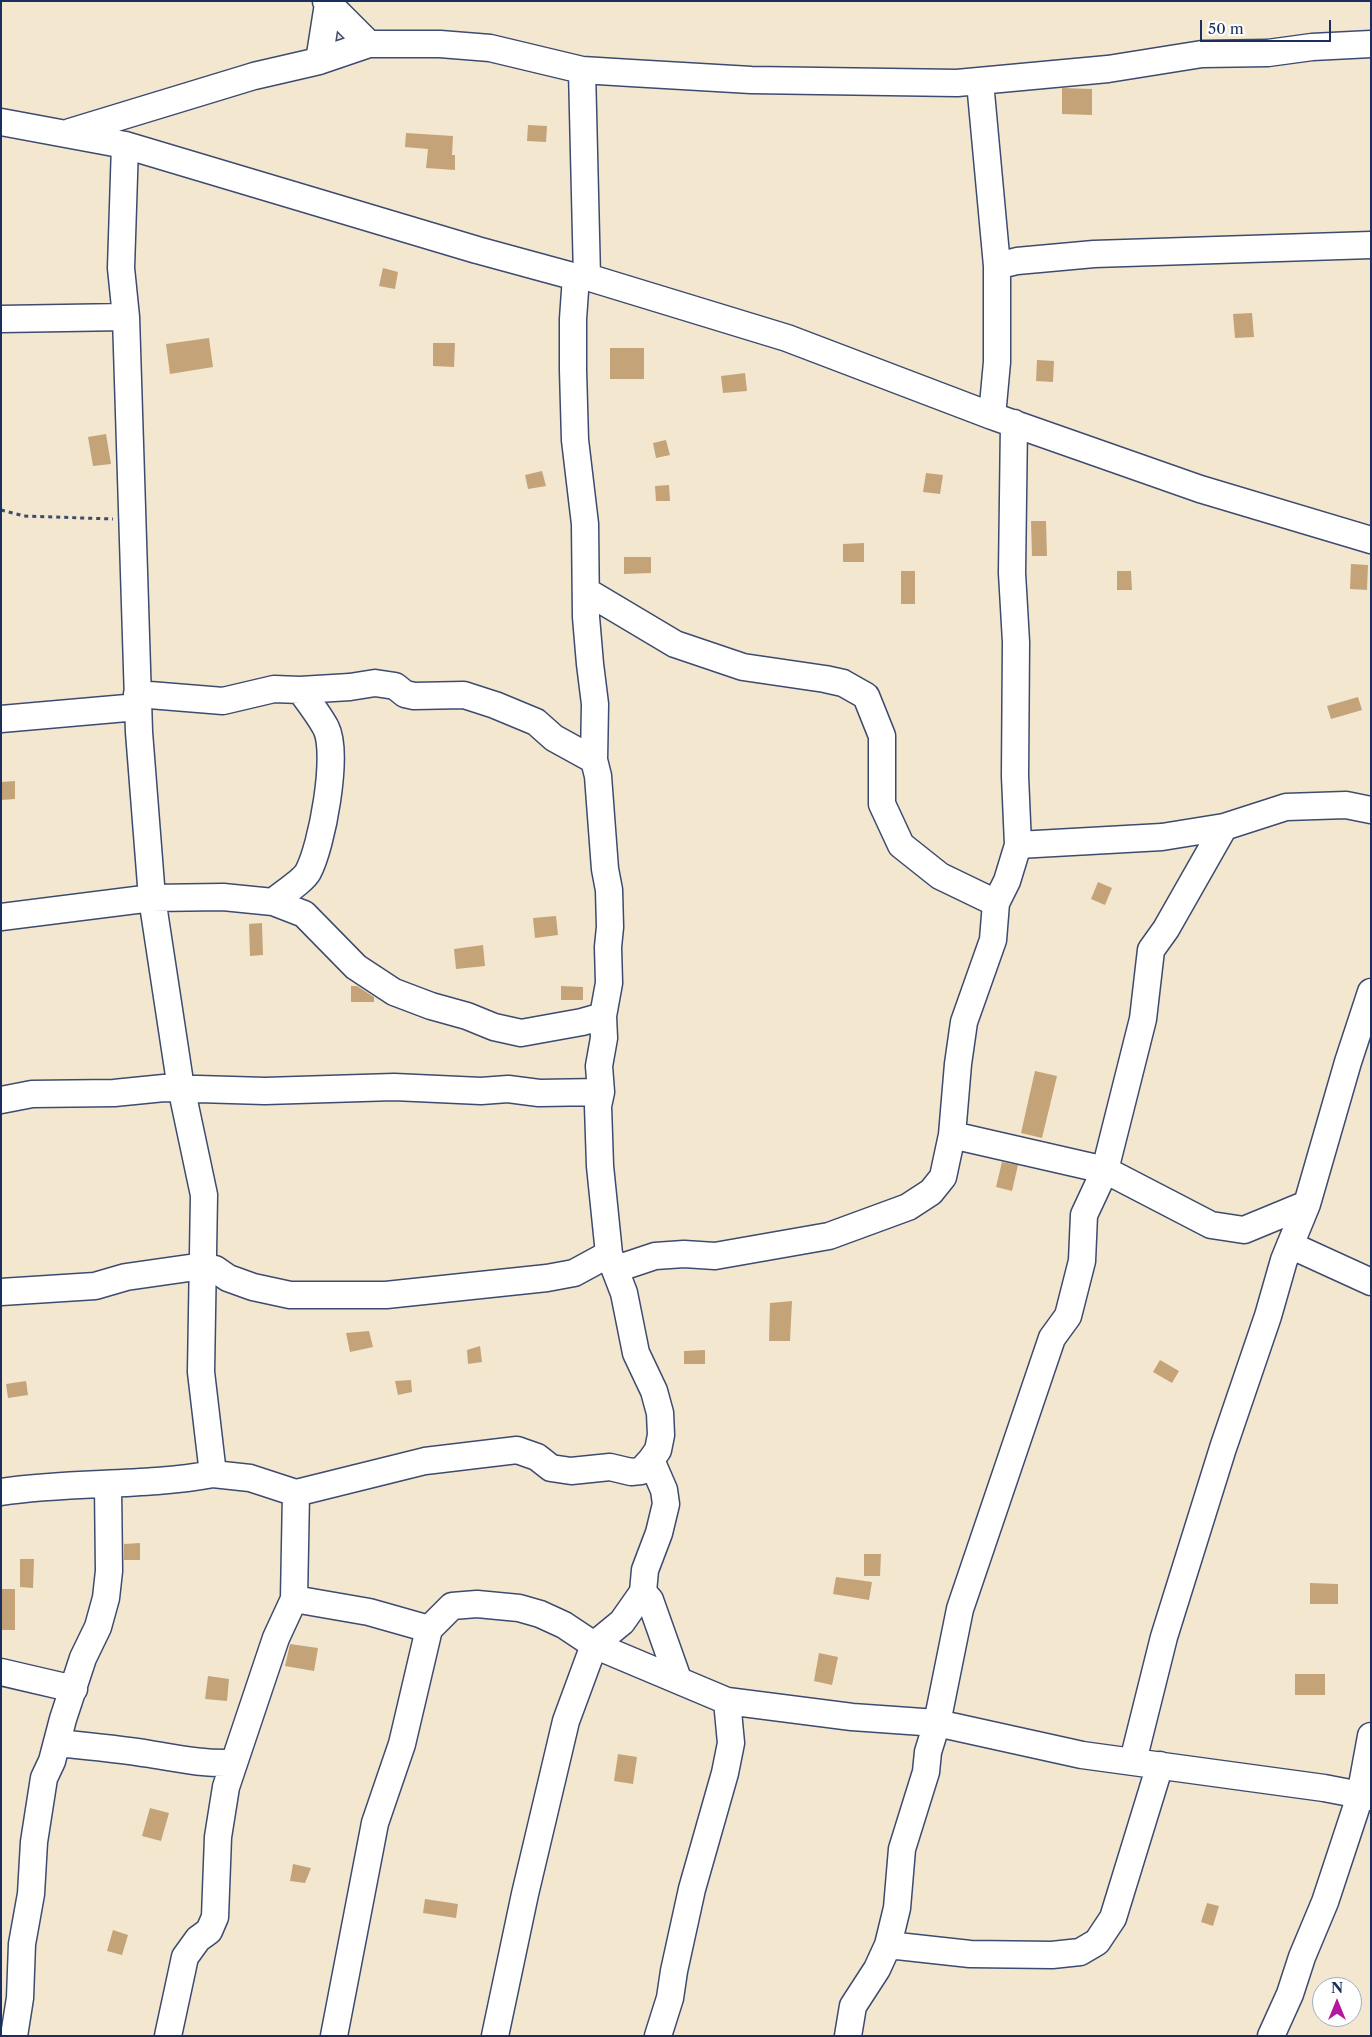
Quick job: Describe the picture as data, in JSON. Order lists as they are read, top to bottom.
{
  "scale_bar": "50 m",
  "north": "top"
}
